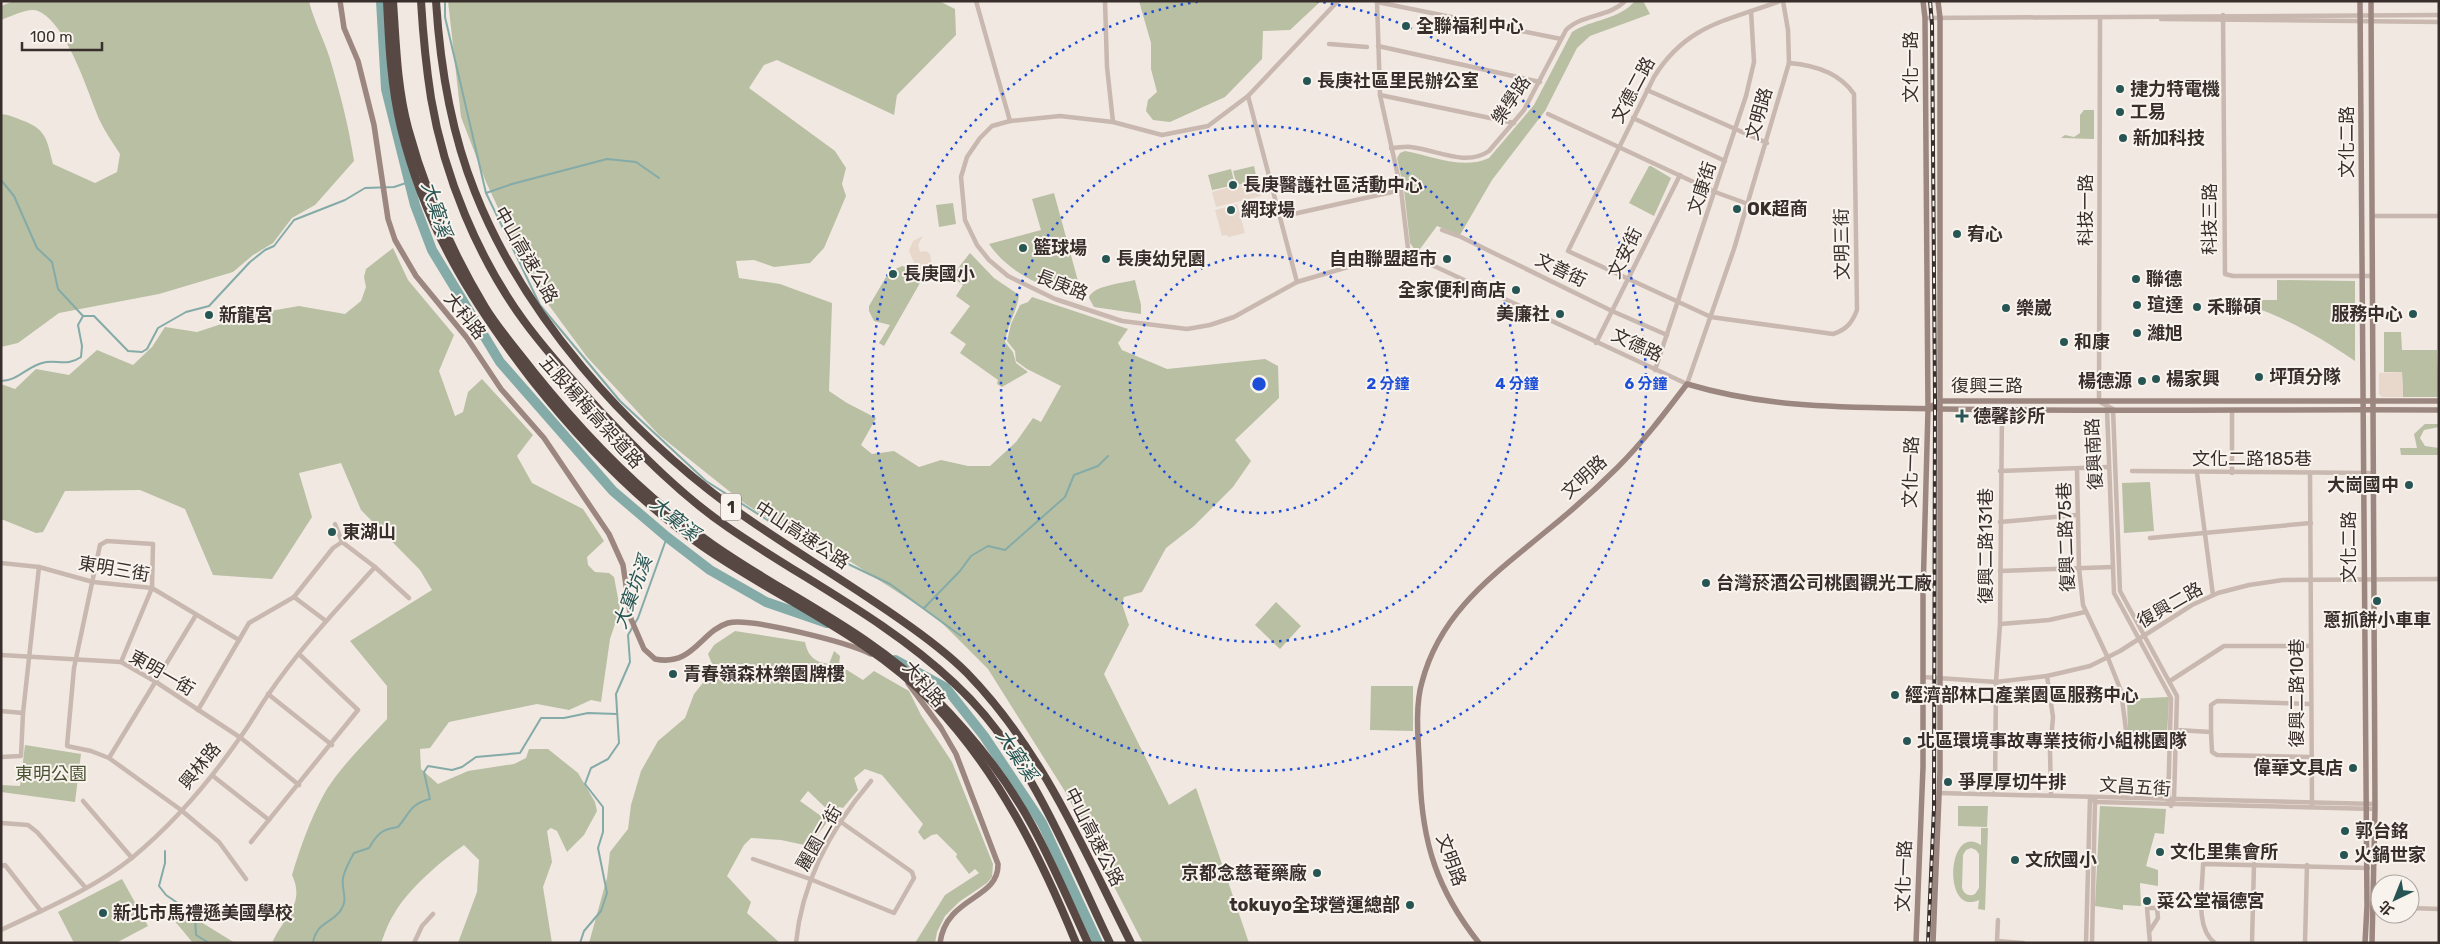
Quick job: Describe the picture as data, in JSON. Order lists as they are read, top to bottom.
{
  "streets": {
    "highway": ["中山高速公路", "五股楊梅高架道路", "1"],
    "street": [
      "文化一路",
      "文德二路",
      "樂學路",
      "文明路",
      "文化二路",
      "文康街",
      "科技一路",
      "科技三路",
      "文明三街",
      "文安街",
      "文善街",
      "長庚路",
      "大科路",
      "文德路",
      "復興三路",
      "復興南路",
      "文化二路185巷",
      "復興二路75巷",
      "復興二路131巷",
      "東明三街",
      "復興二路",
      "東明一街",
      "復興二路10巷",
      "興林路",
      "文昌五街",
      "麗園二街"
    ]
  },
  "crossings": [
    ["文化一路", "文德路"],
    ["文化一路", "復興三路"],
    ["文化一路", "復興二路"],
    ["文化一路", "文昌五街"],
    ["文德二路", "文明路"],
    ["文德二路", "文康街"],
    ["文德二路", "文安街"],
    ["文明路", "文明三街"],
    ["文明路", "文德路"],
    ["文化二路", "科技三路"],
    ["文化二路", "復興三路"],
    ["文化二路", "文化二路185巷"],
    ["文化二路", "復興二路"],
    ["文化二路", "文昌五街"],
    ["文康街", "文善街"],
    ["文康街", "文德路"],
    ["科技一路", "復興三路"],
    ["科技一路", "復興南路"],
    ["文安街", "文善街"],
    ["文安街", "文德路"],
    ["長庚路", "文德路"],
    ["文德路", "復興三路"],
    ["復興三路", "復興南路"],
    ["復興三路", "復興二路131巷"],
    ["復興南路", "復興二路"],
    ["復興南路", "文昌五街"],
    ["文化二路185巷", "復興二路10巷"],
    ["復興二路75巷", "復興二路"],
    ["復興二路131巷", "復興二路"],
    ["復興二路131巷", "文昌五街"],
    ["復興二路", "復興二路10巷"],
    ["東明一街", "興林路"],
    ["復興二路10巷", "文昌五街"]
  ],
  "water": ["大窠溪", "大窠坑溪"],
  "parks": ["東明公園"],
  "places": {
    "other": [
      "全聯福利中心",
      "長庚社區里民辦公室",
      "捷力特電機",
      "工易",
      "新加科技",
      "長庚醫護社區活動中心",
      "OK超商",
      "網球場",
      "宥心",
      "籃球場",
      "長庚幼兒園",
      "自由聯盟超市",
      "長庚國小",
      "聯德",
      "全家便利商店",
      "瑄達",
      "禾聯碩",
      "樂崴",
      "美廉社",
      "服務中心",
      "新龍宮",
      "濰旭",
      "和康",
      "坪頂分隊",
      "楊家興",
      "楊德源",
      "大崗國中",
      "東湖山",
      "台灣菸酒公司桃園觀光工廠",
      "蔥抓餅小車車",
      "青春嶺森林樂園牌樓",
      "經濟部林口產業園區服務中心",
      "北區環境事故專業技術小組桃園隊",
      "偉華文具店",
      "爭厚厚切牛排",
      "郭台銘",
      "文化里集會所",
      "火鍋世家",
      "文欣國小",
      "京都念慈菴藥廠",
      "菜公堂福德宮",
      "tokuyo全球營運總部",
      "新北市馬禮遜美國學校"
    ],
    "health": ["德馨診所"]
  },
  "scale_bar": "100 m",
  "north": "bottom left",
  "rings": ["2 分鐘", "4 分鐘", "6 分鐘"]
}
